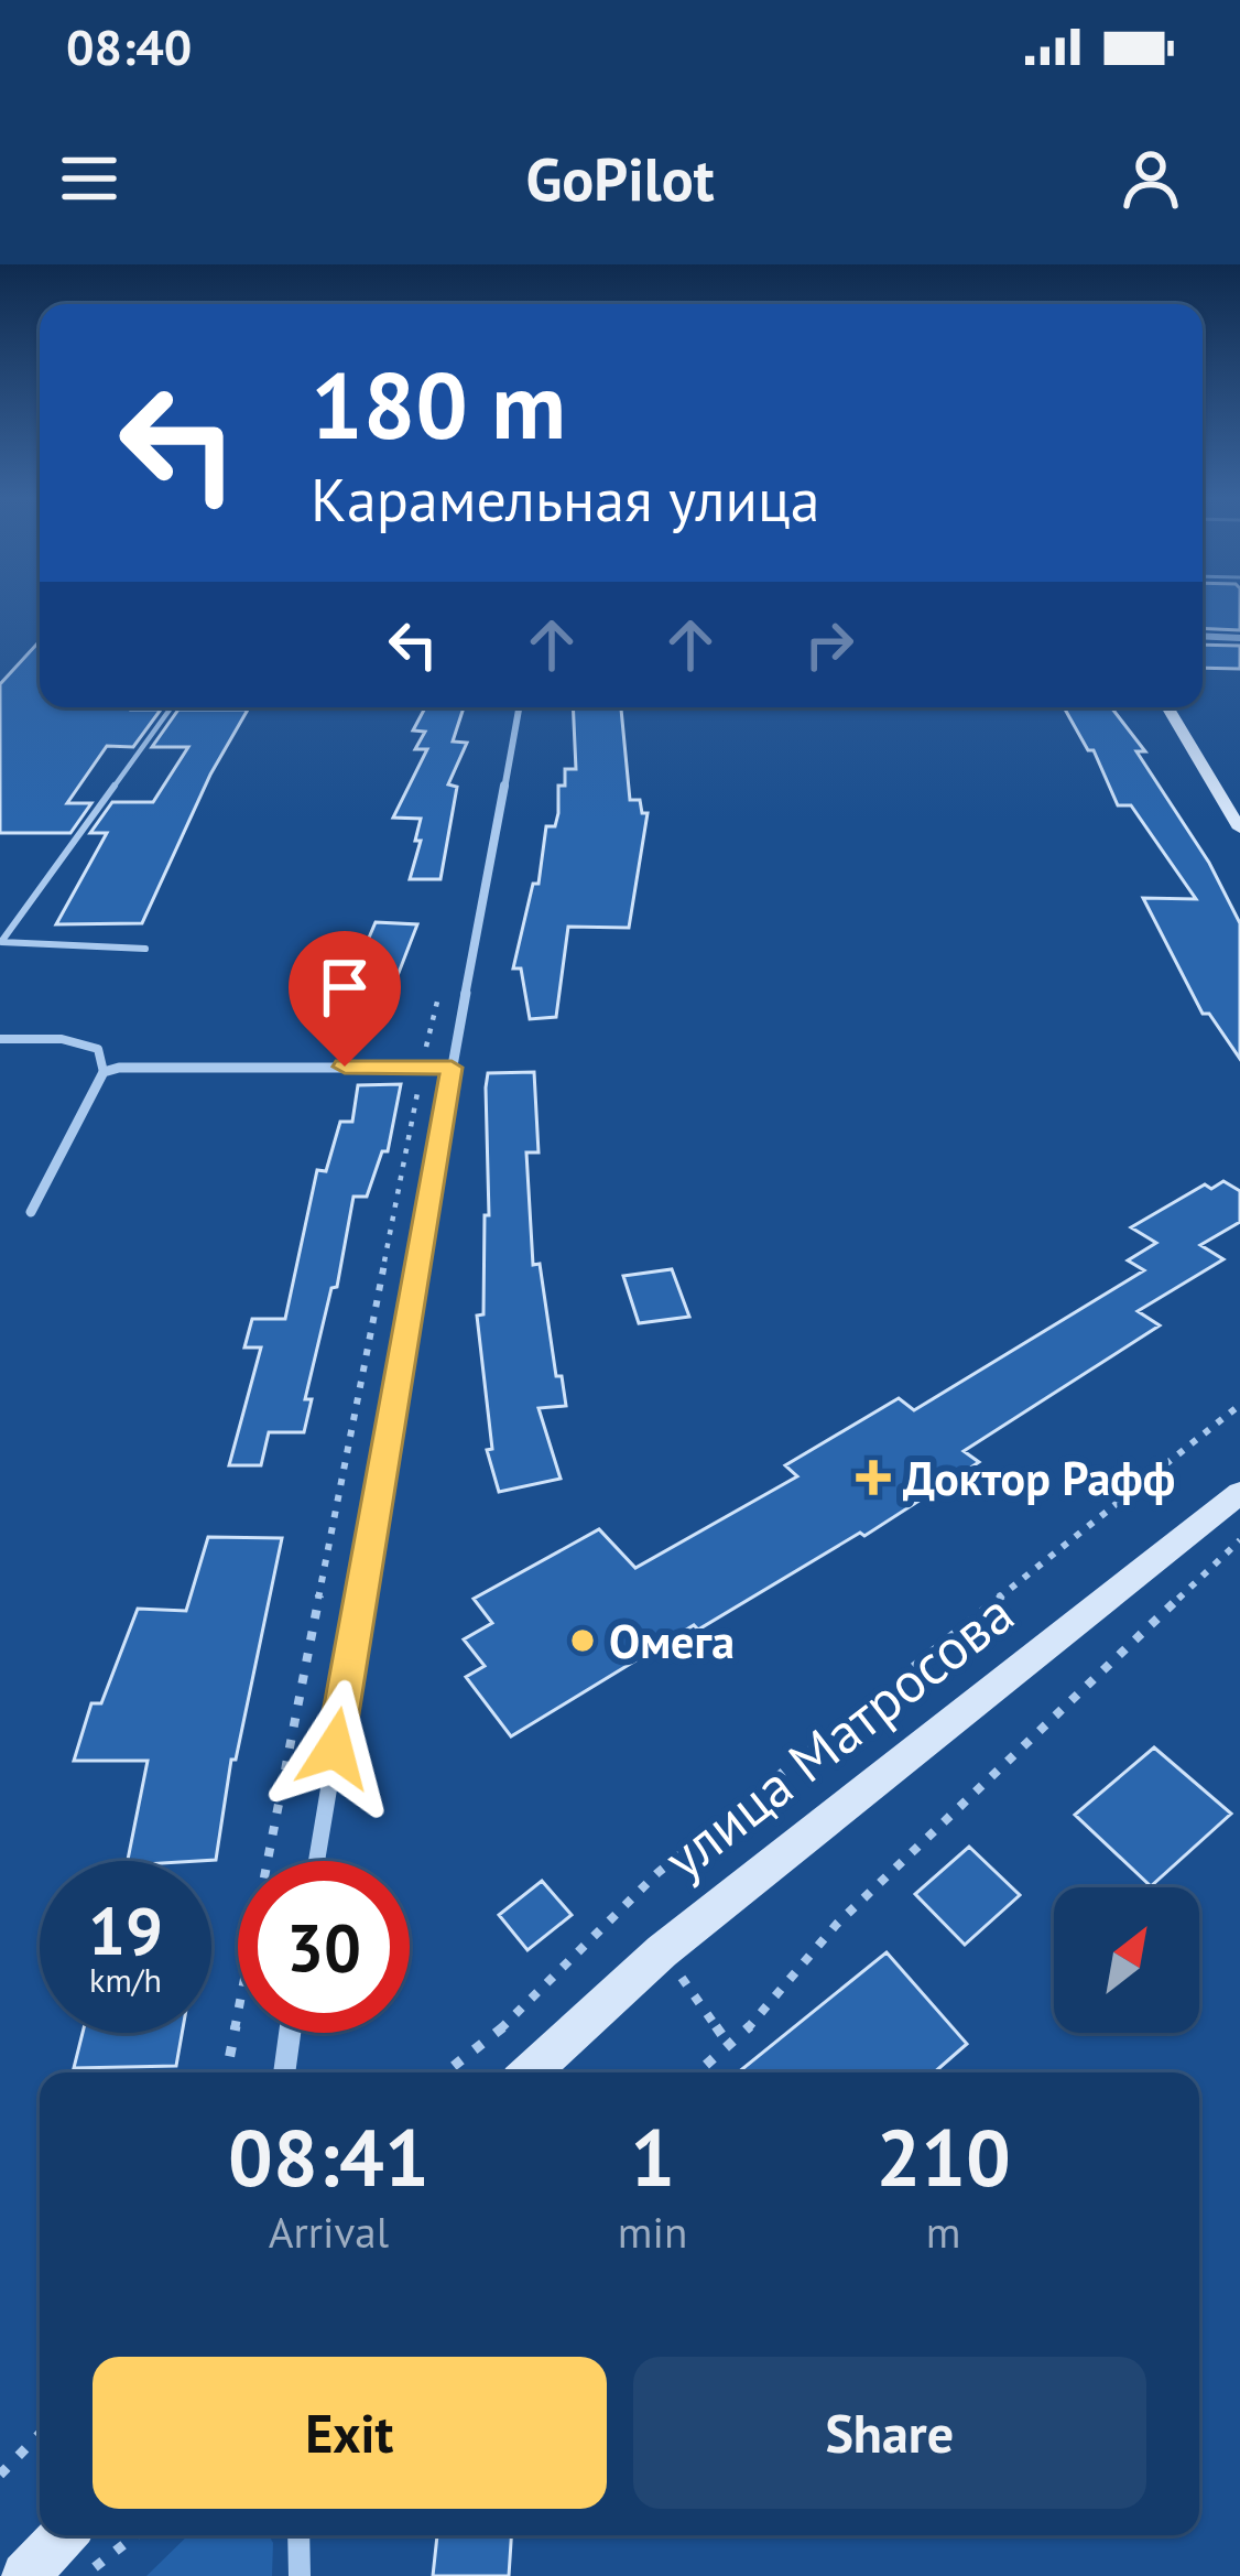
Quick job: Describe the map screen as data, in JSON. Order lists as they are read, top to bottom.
{
  "streets": {
    "street": ["улица Матросова"]
  },
  "places": {
    "health": ["Доктор Рафф"],
    "other": ["Омега"]
  },
  "north": "top right",
  "page": {
    "status": "08:40",
    "header": "GoPilot",
    "turn": ["180 m", "Карамельная улица"],
    "speed": "19 km/h",
    "limit": "30",
    "eta": [
      "08:41",
      "Arrival",
      "1",
      "min",
      "210",
      "m"
    ],
    "buttons": ["Exit", "Share"]
  }
}
